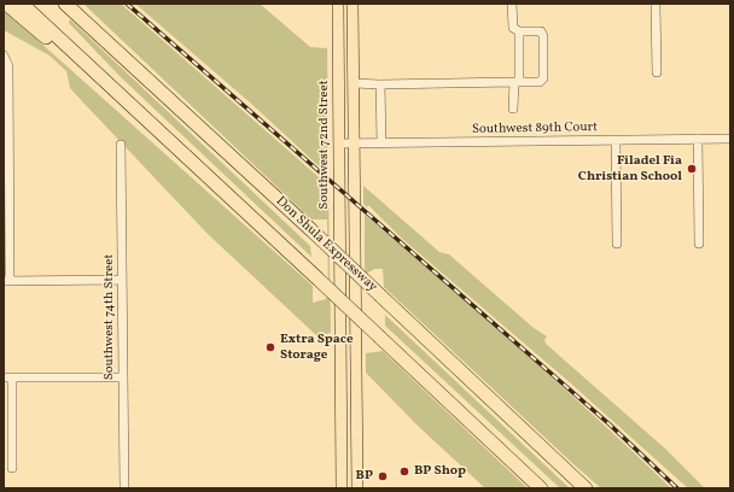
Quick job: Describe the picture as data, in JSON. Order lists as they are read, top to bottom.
{
  "streets": {
    "highway": ["Don Shula Expressway"],
    "main road": ["Southwest 72nd Street"],
    "street": ["Southwest 89th Court", "Southwest 74th Street"]
  },
  "crossings": [
    ["Southwest 89th Court", "Southwest 72nd Street"]
  ],
  "places": [
    "Filadel Fia Christian School",
    "Extra Space Storage",
    "BP Shop",
    "BP"
  ]
}
